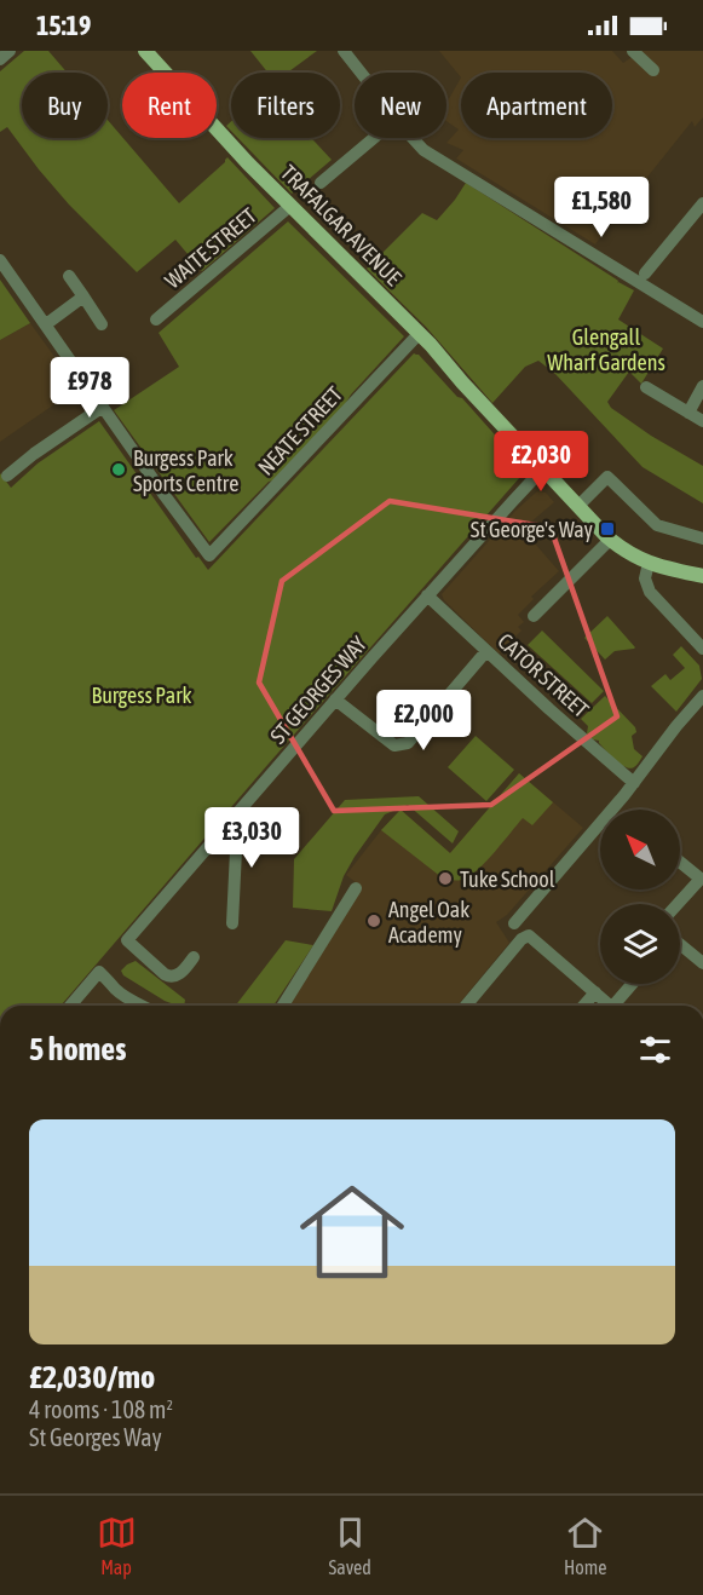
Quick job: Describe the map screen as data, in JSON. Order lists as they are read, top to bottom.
{
  "streets": {
    "main road": ["TRAFALGAR AVENUE"],
    "street": [
      "WAITE STREET",
      "NEATE STREET",
      "CATOR STREET",
      "ST GEORGES WAY"
    ]
  },
  "crossings": [
    ["TRAFALGAR AVENUE", "WAITE STREET"],
    ["TRAFALGAR AVENUE", "NEATE STREET"],
    ["TRAFALGAR AVENUE", "ST GEORGES WAY"],
    ["CATOR STREET", "ST GEORGES WAY"]
  ],
  "parks": ["Glengall Wharf Gardens", "Burgess Park"],
  "places": {
    "other": ["Burgess Park Sports Centre", "Tuke School", "Angel Oak Academy"],
    "transit": ["St George's Way"]
  },
  "north": "top left",
  "page": {
    "status": "15:19",
    "chip": [
      "Buy",
      "Rent",
      "Filters",
      "New",
      "Apartment"
    ],
    "price": [
      "£1,580",
      "£978",
      "£2,030",
      "£2,000",
      "£3,030"
    ],
    "heading": "5 homes",
    "list": [
      {
        "name": "£2,030/mo",
        "note": "4 rooms · 108 m² · St Georges Way"
      }
    ],
    "tabs": ["Map", "Saved", "Home"]
  }
}
